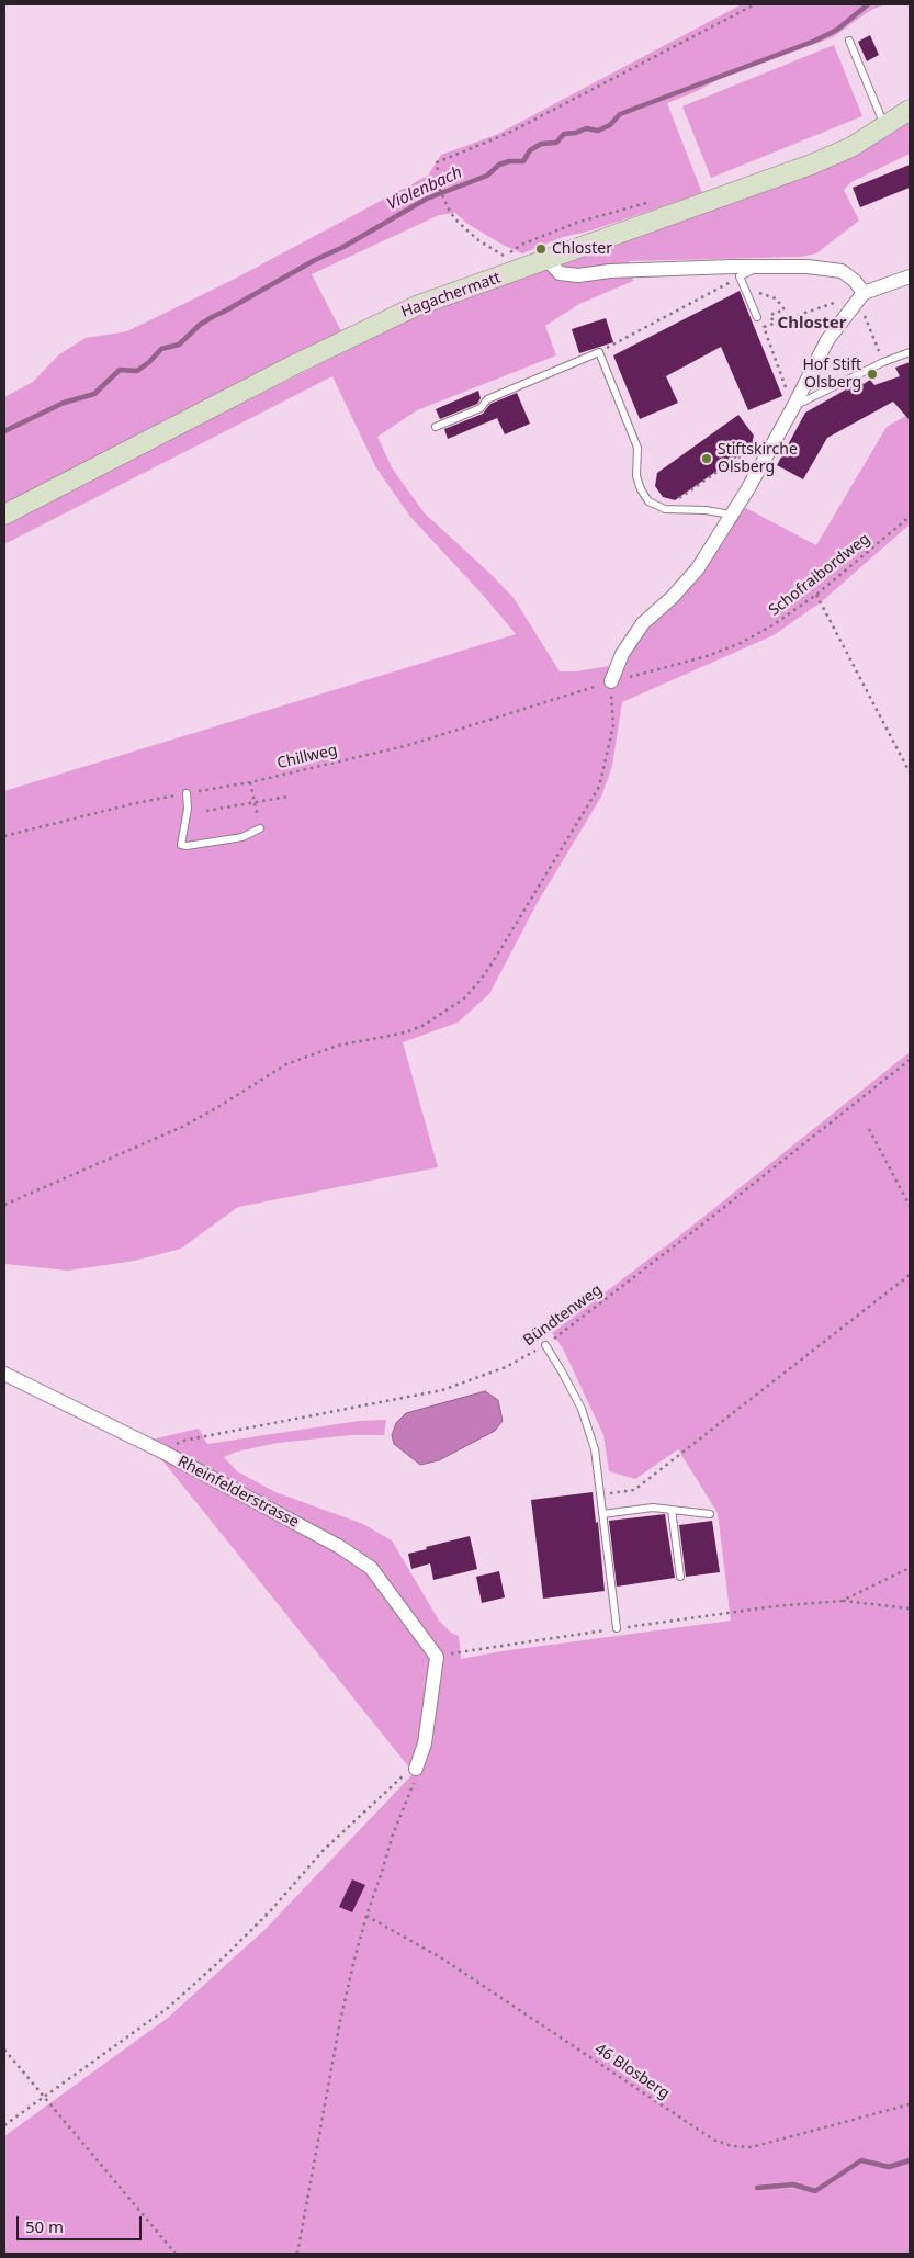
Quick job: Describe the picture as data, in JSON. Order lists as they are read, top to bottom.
{
  "streets": {
    "street": ["Hagachermatt", "Rheinfelderstrasse"],
    "path": [
      "Schofraibordweg",
      "Chillweg",
      "Bündtenweg",
      "46 Blosberg"
    ]
  },
  "crossings": [
    ["Schofraibordweg", "Chillweg"],
    ["Bündtenweg", "Rheinfelderstrasse"]
  ],
  "districts": ["Chloster"],
  "water": ["Violenbach"],
  "places": ["Chloster", "Hof Stift Olsberg", "Stiftskirche Olsberg"],
  "scale_bar": "50 m"
}
